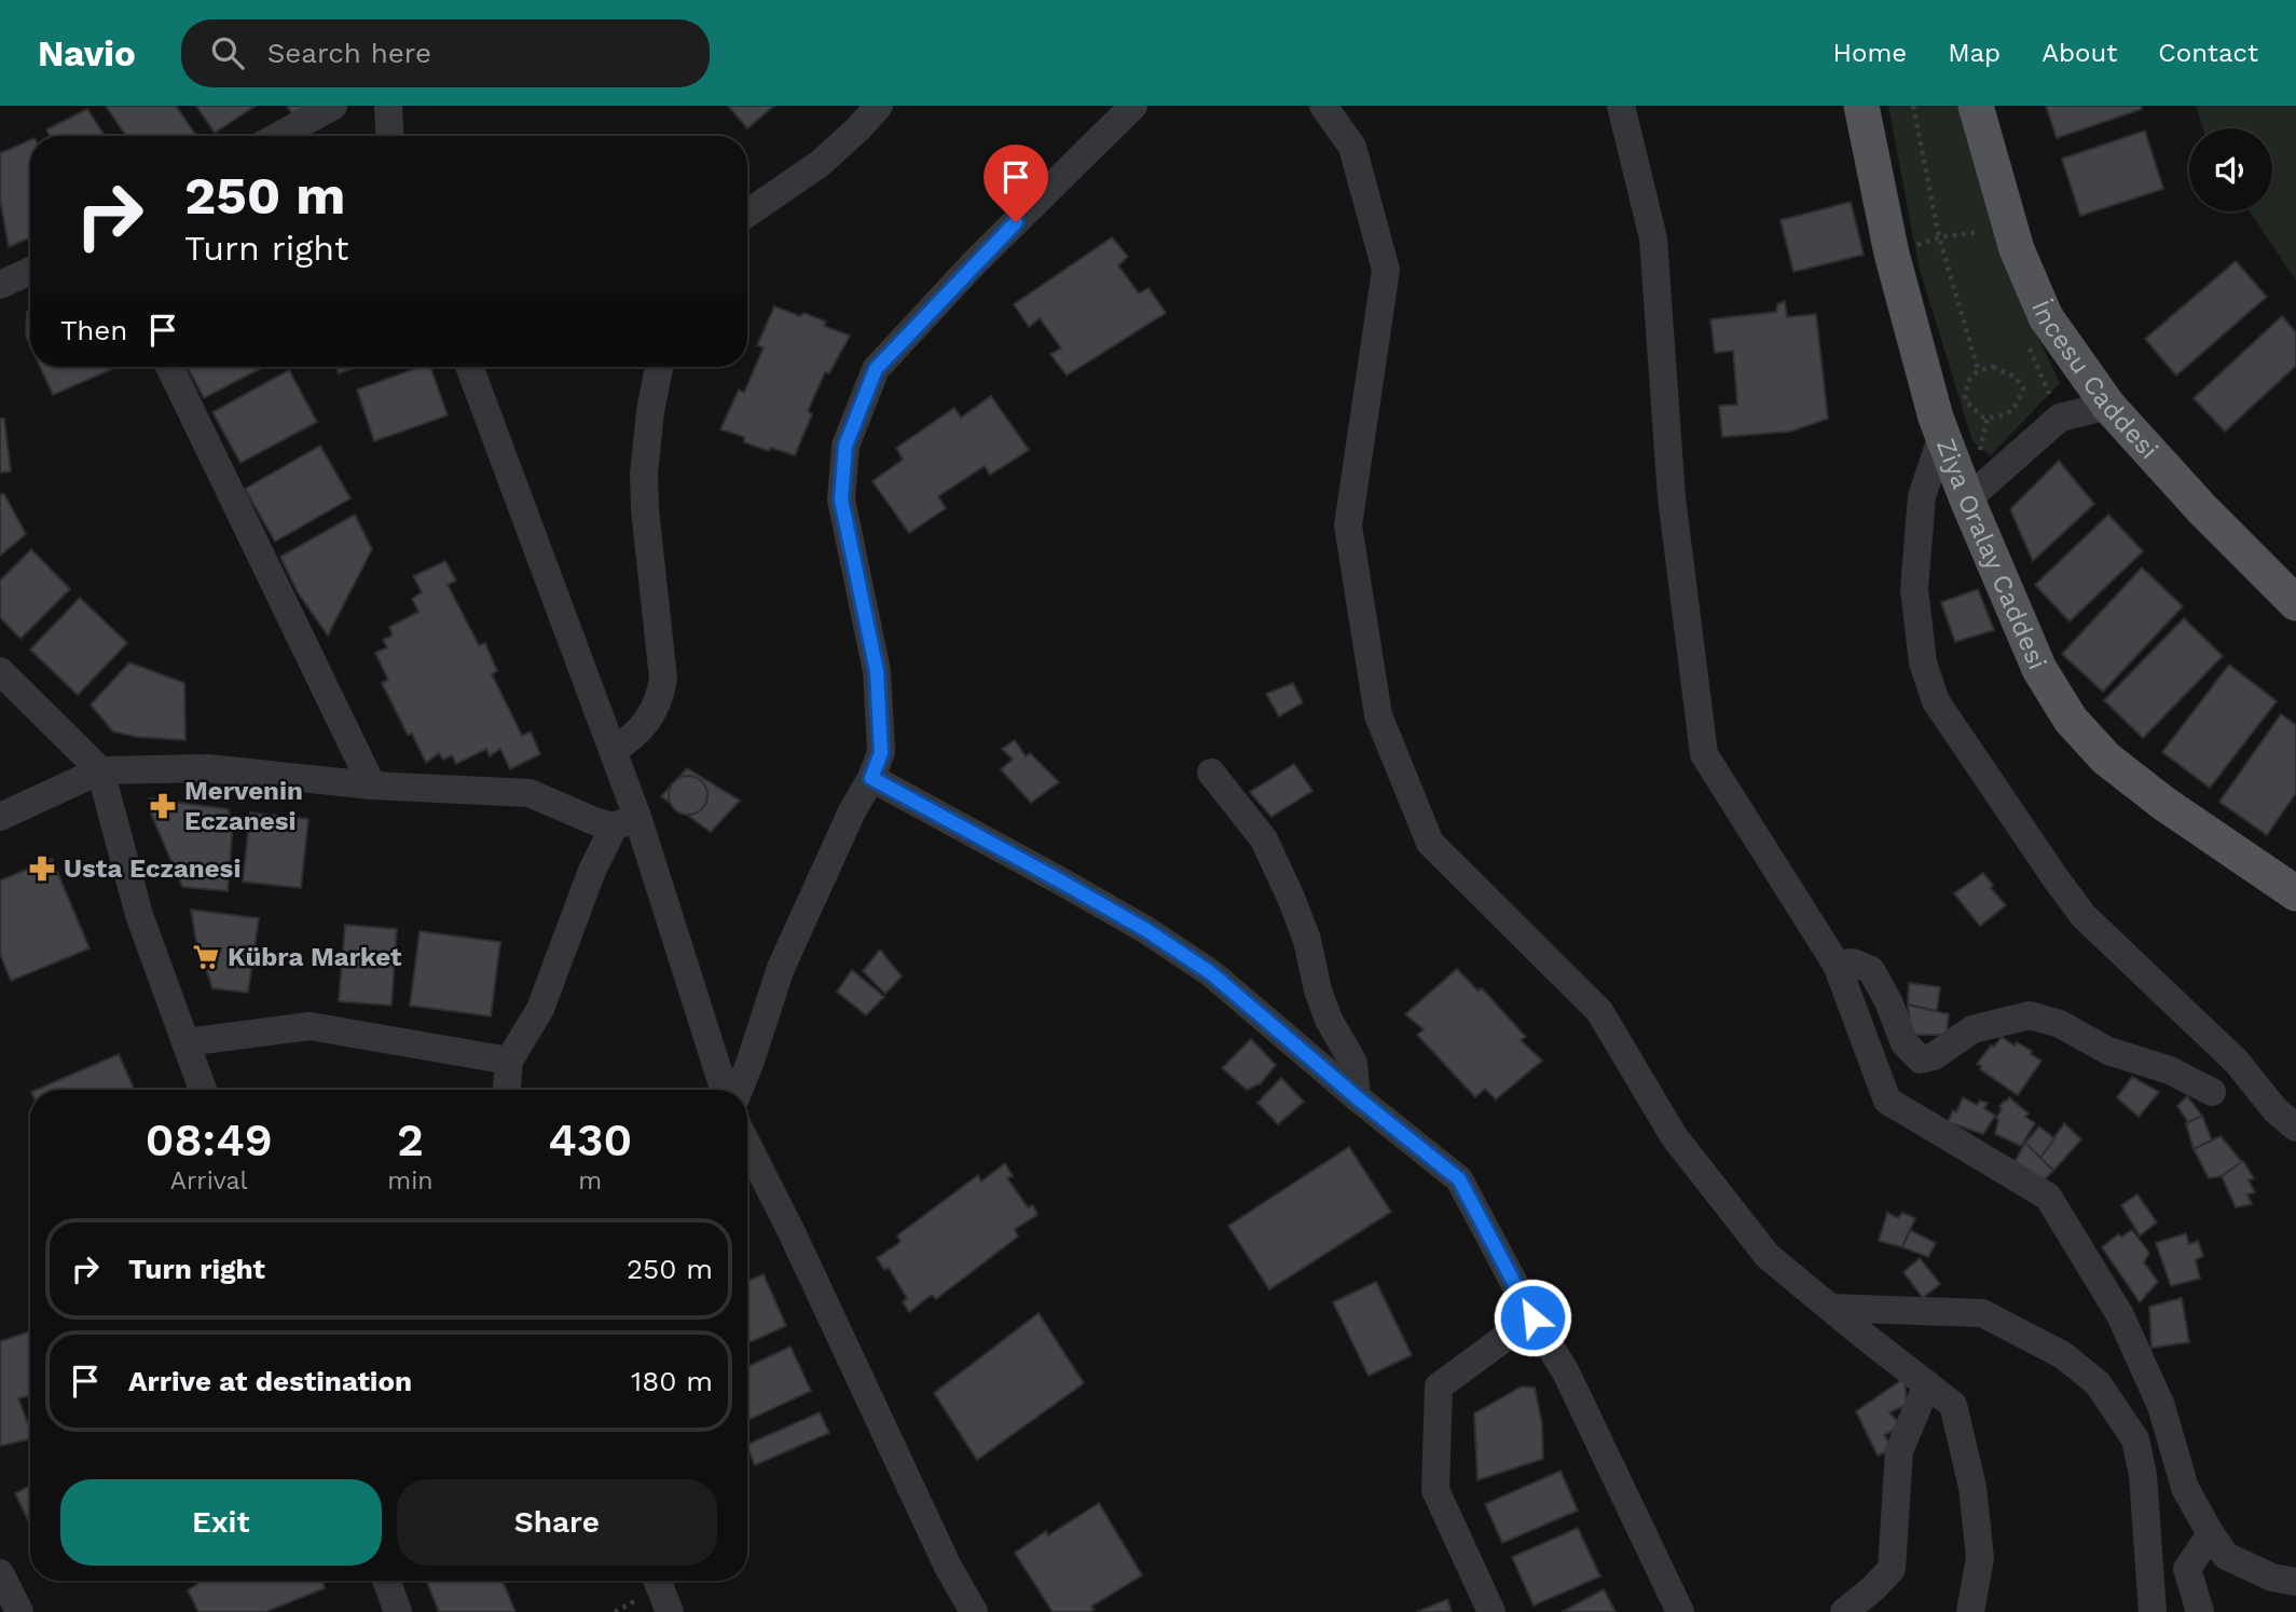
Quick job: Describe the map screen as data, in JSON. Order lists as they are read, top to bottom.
{
  "streets": {
    "main road": ["İncesu Caddesi", "Ziya Oralay Caddesi"]
  },
  "places": {
    "pharmacy": ["Mervenin Eczanesi", "Usta Eczanesi"],
    "supermarket": ["Kübra Market"]
  },
  "page": {
    "header": "Navio",
    "search": "Search here",
    "nav": [
      "Home",
      "Map",
      "About",
      "Contact"
    ],
    "turn": ["250 m", "Turn right"],
    "then": "Then",
    "eta": [
      "08:49",
      "Arrival",
      "2",
      "min",
      "430",
      "m"
    ],
    "list": [
      {
        "name": "Turn right",
        "value": "250 m"
      },
      {
        "name": "Arrive at destination",
        "value": "180 m"
      }
    ],
    "buttons": ["Exit", "Share"]
  }
}
